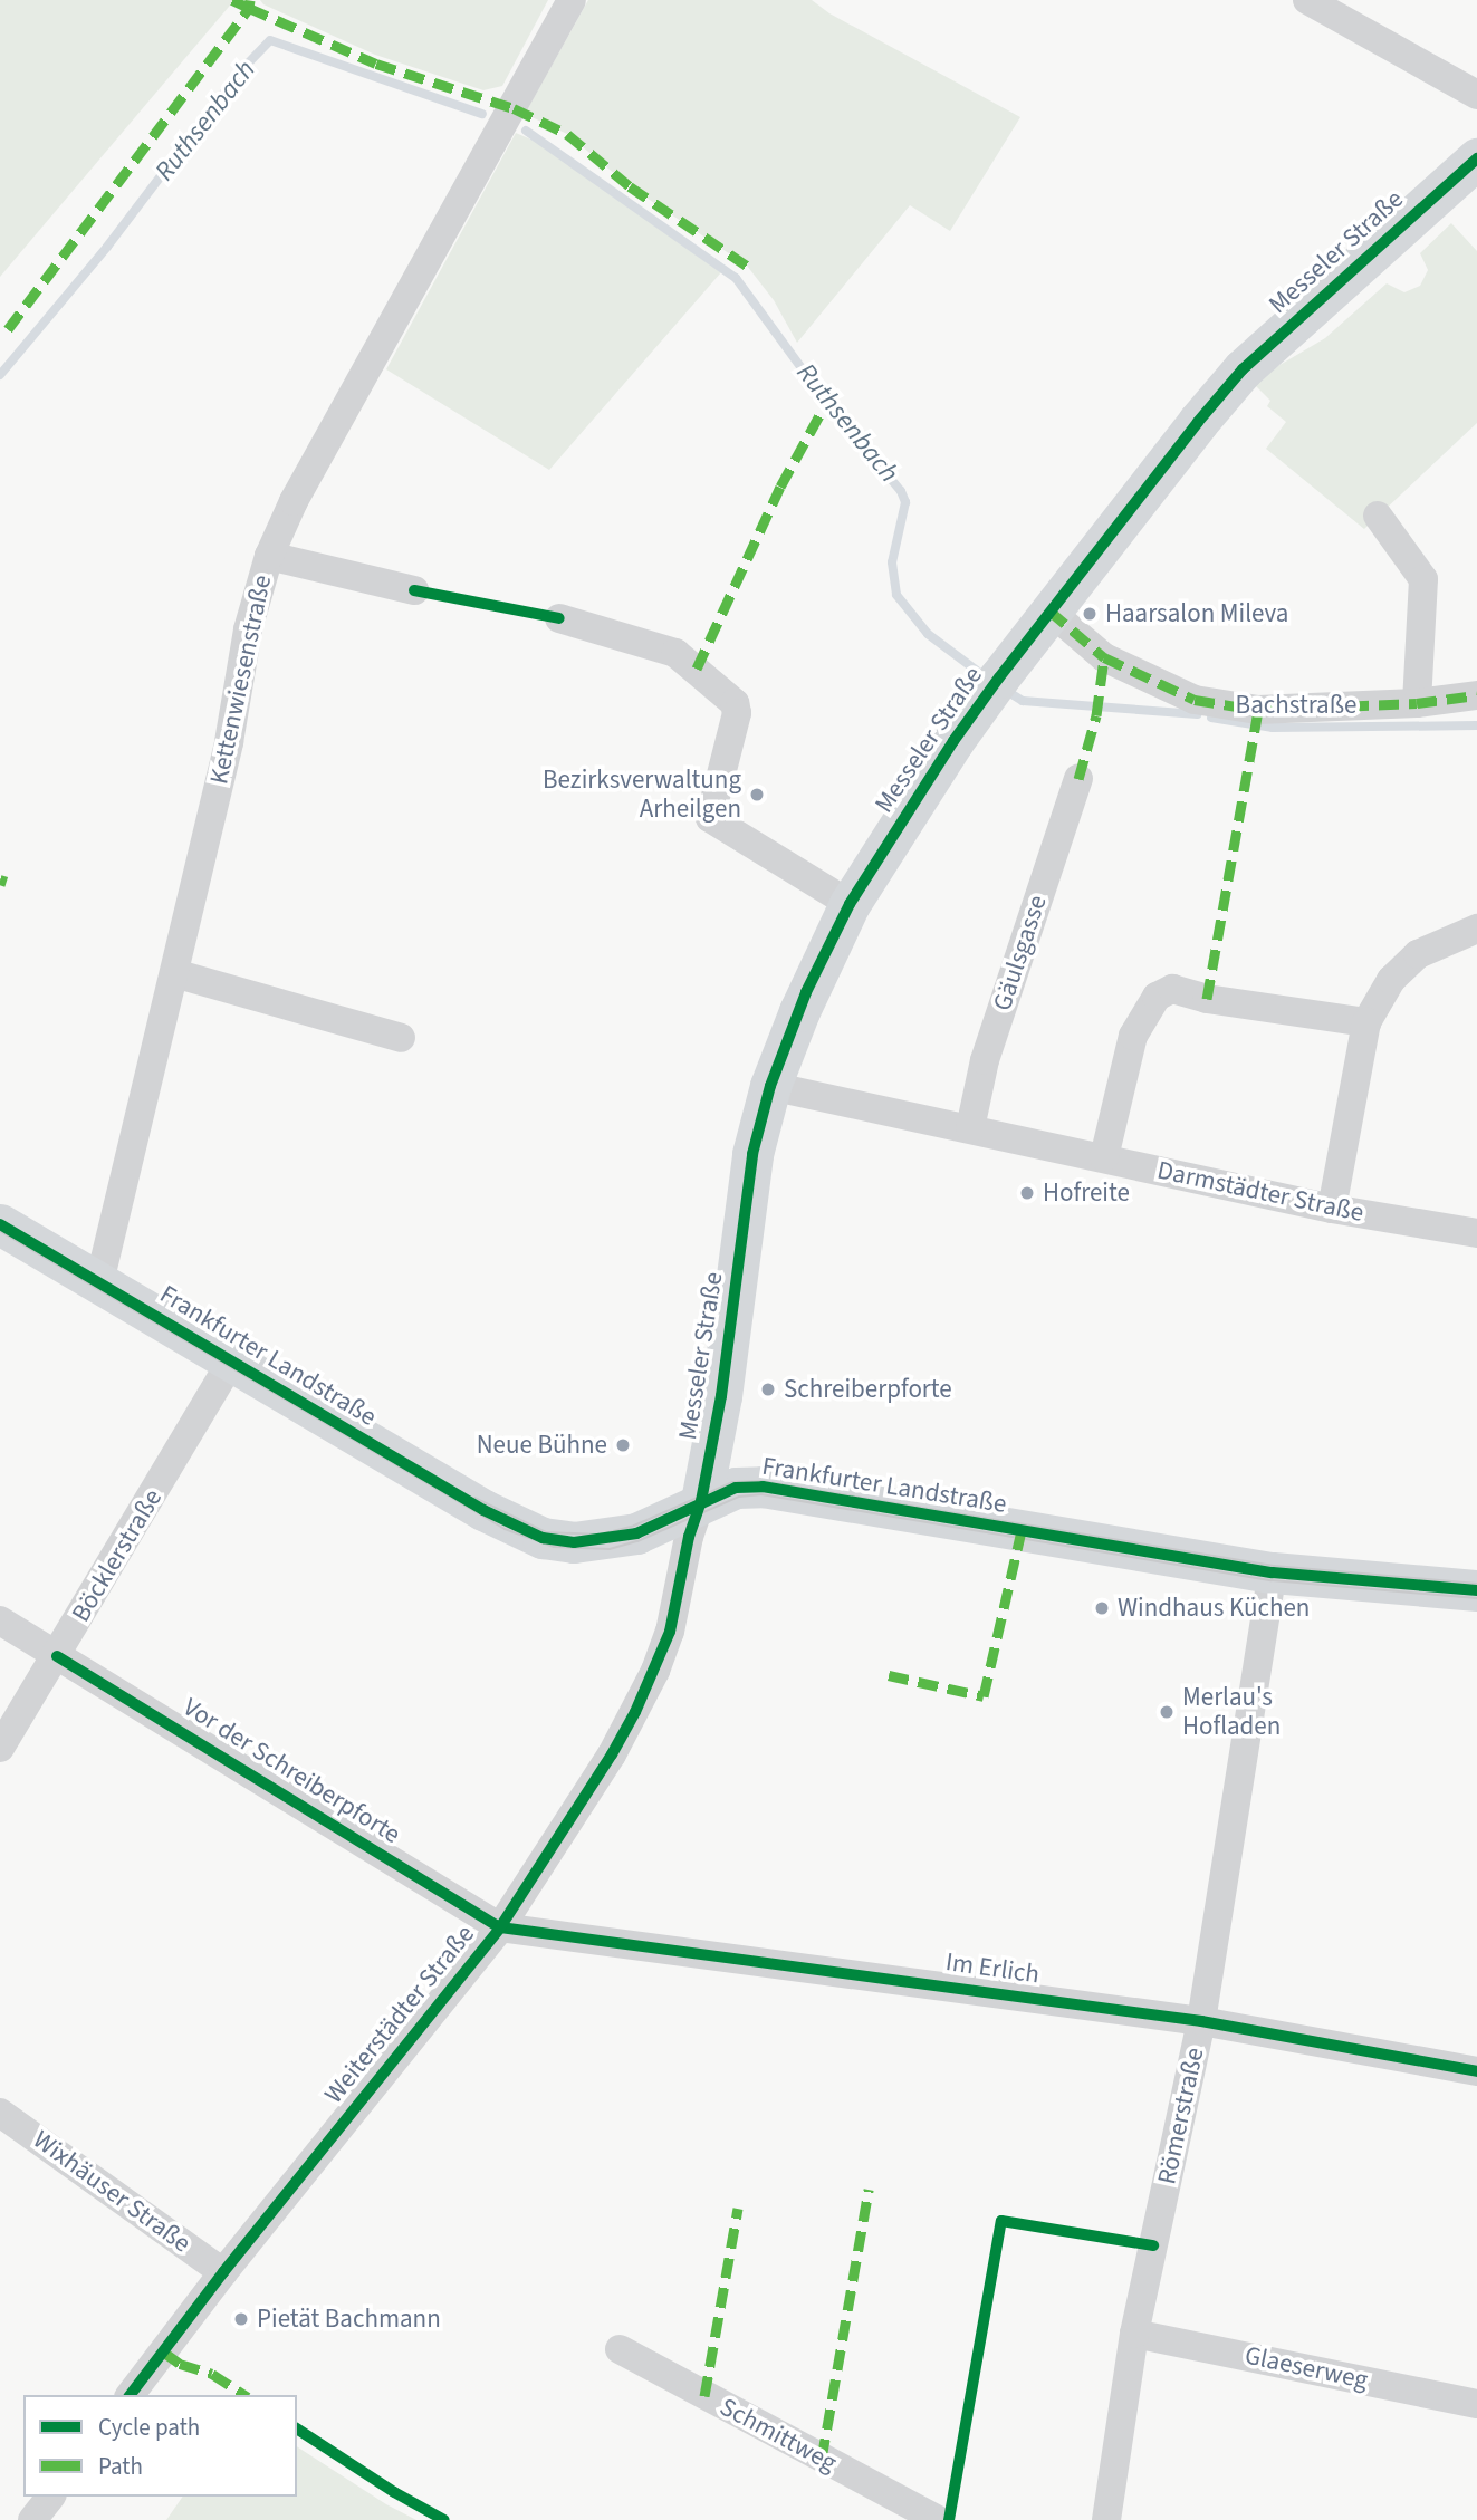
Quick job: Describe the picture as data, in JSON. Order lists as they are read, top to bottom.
{
  "streets": {
    "street": [
      "Messeler Straße",
      "Kettenwiesenstraße",
      "Bachstraße",
      "Gäulsgasse",
      "Darmstädter Straße",
      "Frankfurter Landstraße",
      "Böcklerstraße",
      "Vor der Schreiberpforte",
      "Im Erlich",
      "Weiterstädter Straße",
      "Römerstraße",
      "Wixhäuser Straße",
      "Glaeserweg",
      "Schmittweg"
    ]
  },
  "crossings": [
    ["Messeler Straße", "Bachstraße"],
    ["Messeler Straße", "Darmstädter Straße"],
    ["Messeler Straße", "Frankfurter Landstraße"],
    ["Messeler Straße", "Weiterstädter Straße"],
    ["Kettenwiesenstraße", "Frankfurter Landstraße"],
    ["Gäulsgasse", "Darmstädter Straße"],
    ["Frankfurter Landstraße", "Böcklerstraße"],
    ["Frankfurter Landstraße", "Weiterstädter Straße"],
    ["Frankfurter Landstraße", "Römerstraße"],
    ["Böcklerstraße", "Vor der Schreiberpforte"],
    ["Vor der Schreiberpforte", "Im Erlich"],
    ["Vor der Schreiberpforte", "Weiterstädter Straße"],
    ["Im Erlich", "Weiterstädter Straße"],
    ["Im Erlich", "Römerstraße"],
    ["Weiterstädter Straße", "Wixhäuser Straße"],
    ["Römerstraße", "Glaeserweg"]
  ],
  "water": ["Ruthsenbach"],
  "places": [
    "Haarsalon Mileva",
    "Bezirksverwaltung Arheilgen",
    "Hofreite",
    "Schreiberpforte",
    "Neue Bühne",
    "Windhaus Küchen",
    "Merlau's Hofladen",
    "Pietät Bachmann"
  ],
  "legend": ["Cycle path", "Path"]
}
